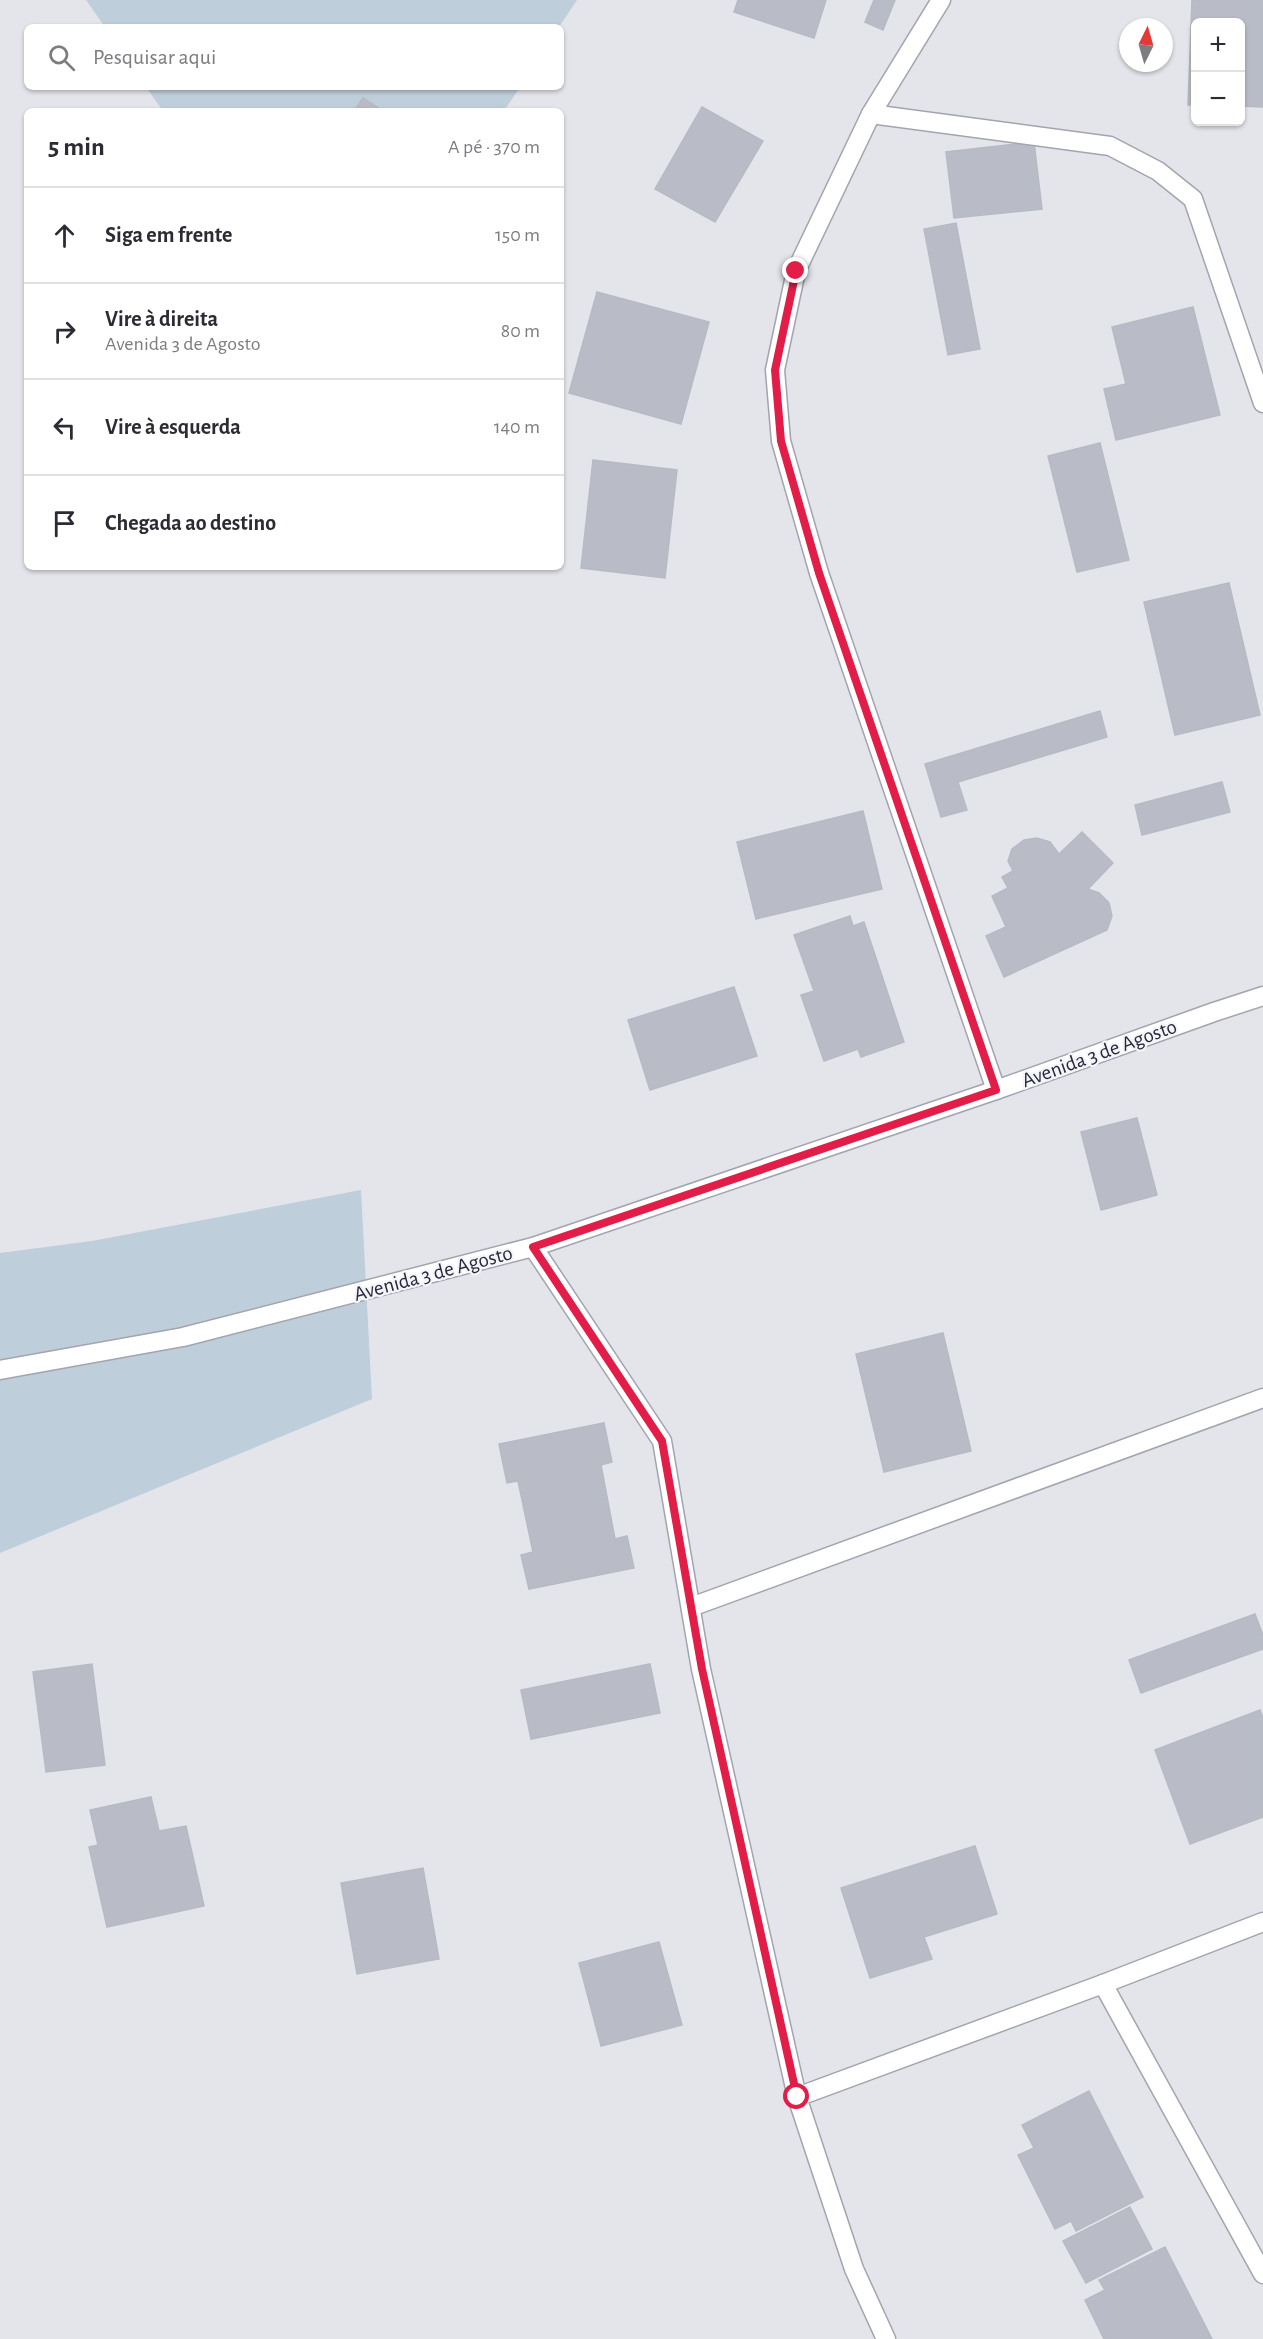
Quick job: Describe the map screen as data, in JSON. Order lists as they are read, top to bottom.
{
  "streets": {
    "street": ["Avenida 3 de Agosto"]
  },
  "north": "top",
  "page": {
    "map_buttons": ["+", "−"],
    "search": "Pesquisar aqui",
    "heading": ["5 min", "A pé · 370 m"],
    "list": [
      ["Siga em frente", "150 m"],
      ["Vire à direita", "Avenida 3 de Agosto", "80 m"],
      ["Vire à esquerda", "140 m"],
      "Chegada ao destino"
    ]
  }
}
